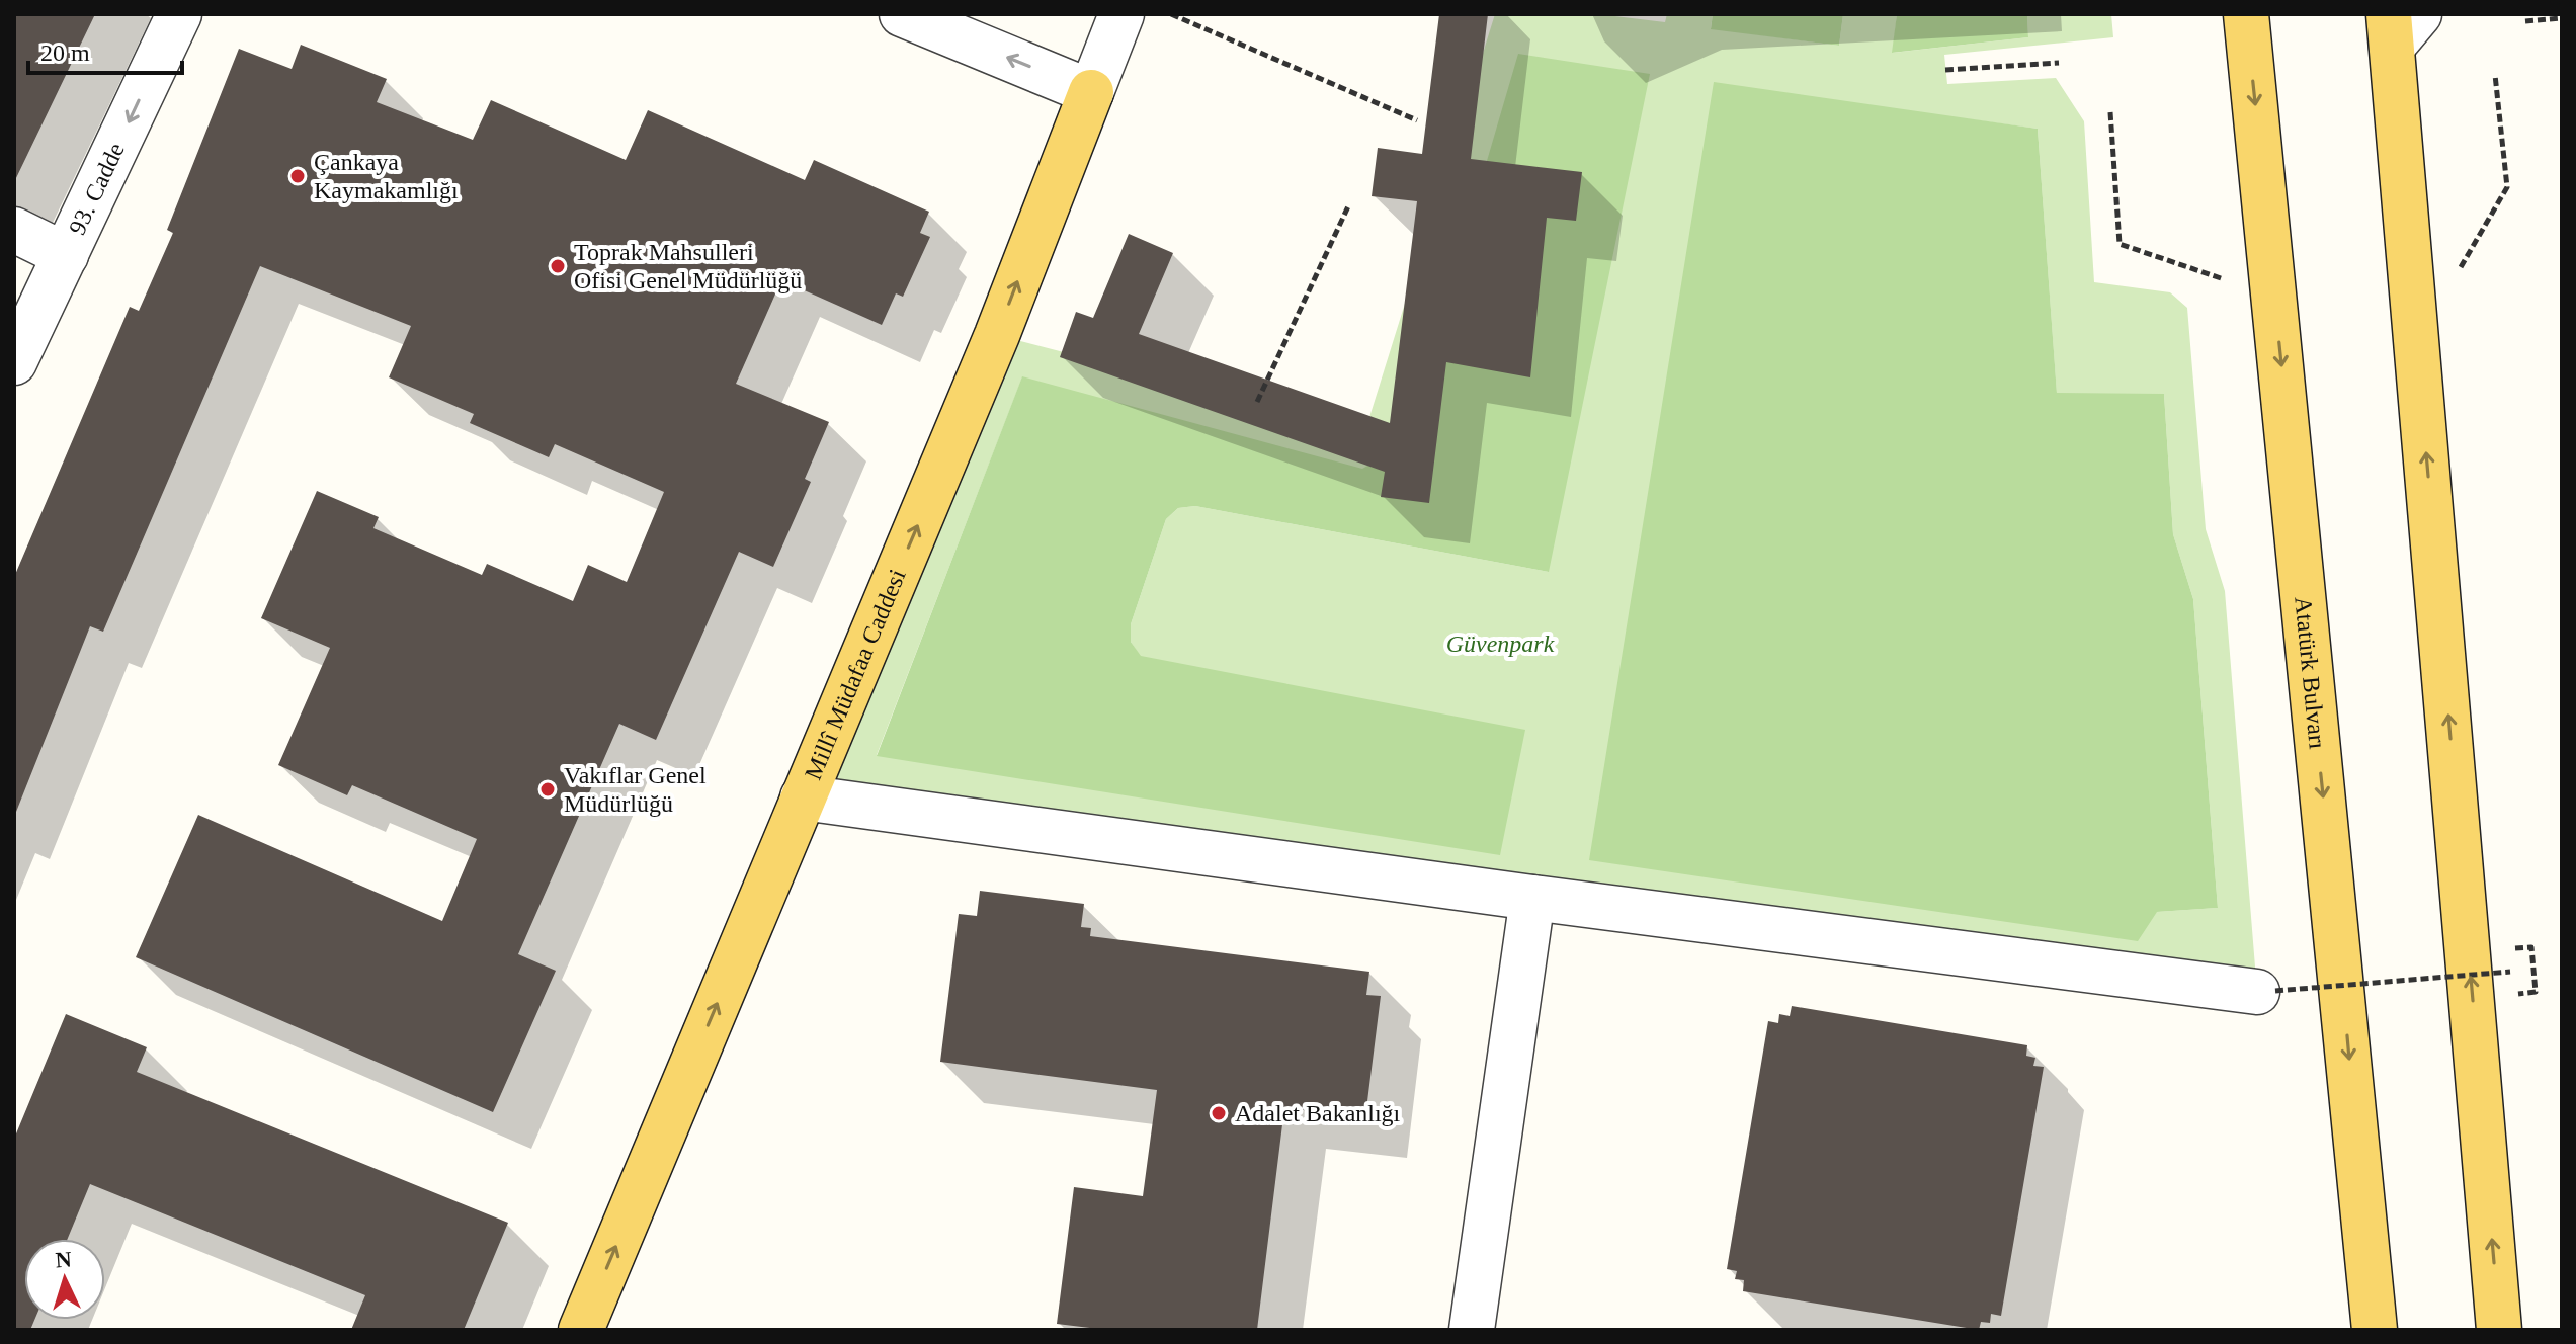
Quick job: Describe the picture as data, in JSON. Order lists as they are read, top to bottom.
{
  "streets": {
    "main road": ["Atatürk Bulvarı", "Millî Müdafaa Caddesi"],
    "street": ["93. Cadde"]
  },
  "one_way": ["93. Cadde", "Millî Müdafaa Caddesi"],
  "parks": ["Güvenpark"],
  "places": [
    "Çankaya Kaymakamlığı",
    "Toprak Mahsulleri Ofisi Genel Müdürlüğü",
    "Vakıflar Genel Müdürlüğü",
    "Adalet Bakanlığı"
  ],
  "scale_bar": "20 m",
  "north": "top"
}
